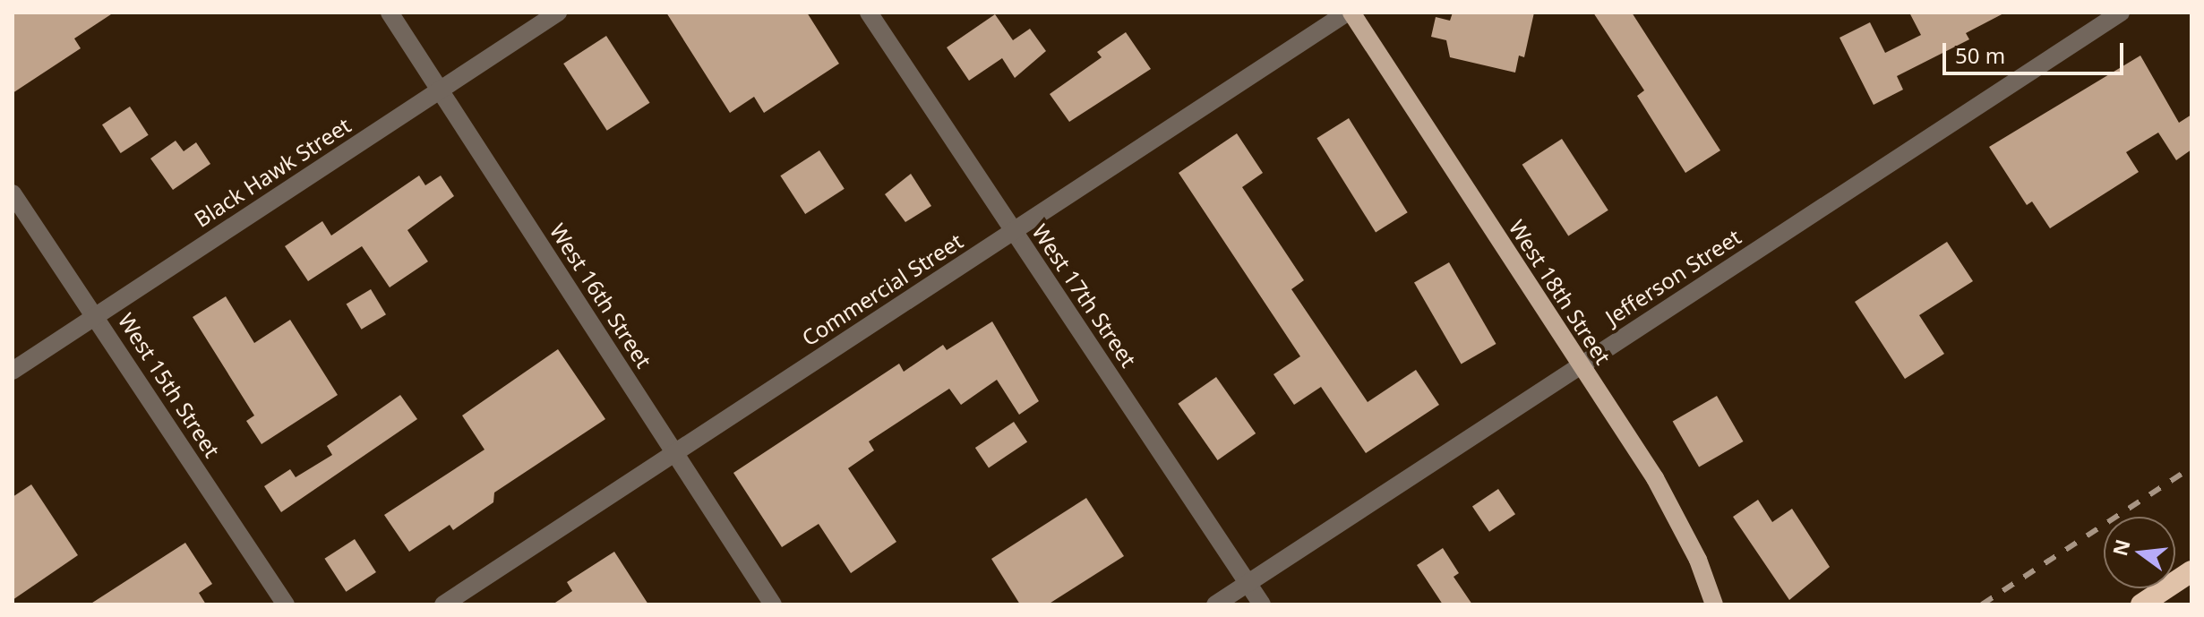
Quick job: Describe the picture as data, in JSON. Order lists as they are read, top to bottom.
{
  "streets": {
    "main road": ["West 18th Street"],
    "street": [
      "Black Hawk Street",
      "Jefferson Street",
      "Commercial Street",
      "West 16th Street",
      "West 17th Street",
      "West 15th Street"
    ]
  },
  "crossings": [
    ["Black Hawk Street", "West 16th Street"],
    ["Black Hawk Street", "West 15th Street"],
    ["Jefferson Street", "West 18th Street"],
    ["Jefferson Street", "West 17th Street"],
    ["Commercial Street", "West 18th Street"],
    ["Commercial Street", "West 16th Street"],
    ["Commercial Street", "West 17th Street"]
  ],
  "scale_bar": "50 m",
  "north": "left"
}
